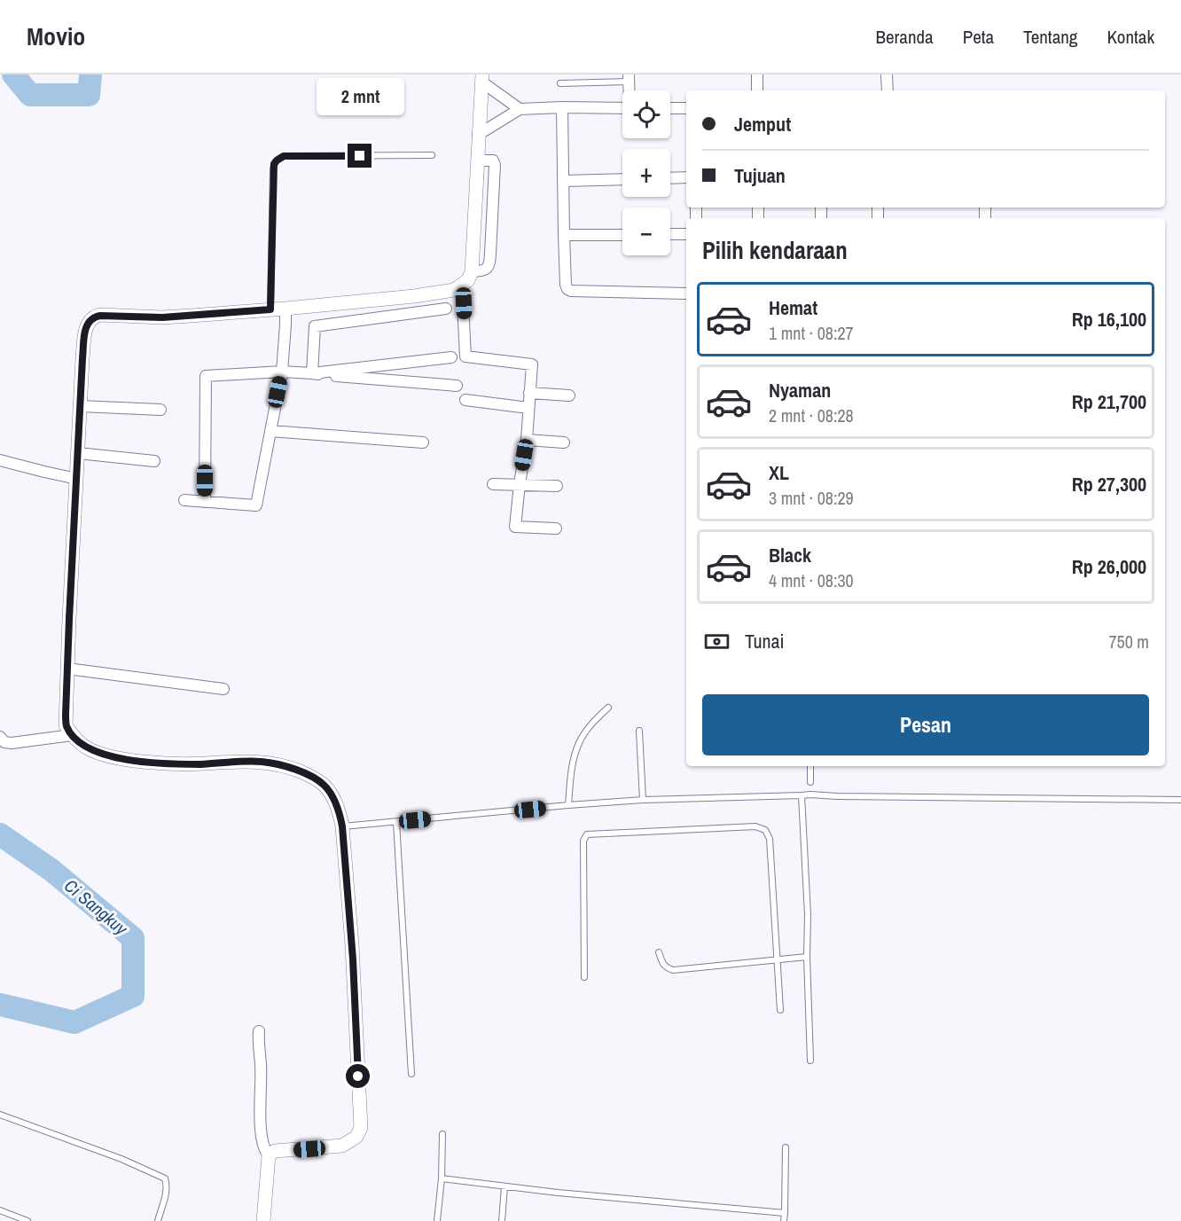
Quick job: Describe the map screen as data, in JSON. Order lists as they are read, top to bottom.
{
  "water": ["Ci Sangkuy"],
  "page": {
    "header": "Movio",
    "nav": [
      "Beranda",
      "Peta",
      "Tentang",
      "Kontak"
    ],
    "bubble": "2 mnt",
    "map_buttons": ["+", "−"],
    "banner": ["Jemput", "Tujuan"],
    "heading": "Pilih kendaraan",
    "list": [
      {
        "name": "Hemat",
        "note": "1 mnt · 08:27",
        "value": "Rp 16,100"
      },
      {
        "name": "Nyaman",
        "note": "2 mnt · 08:28",
        "value": "Rp 21,700"
      },
      {
        "name": "XL",
        "note": "3 mnt · 08:29",
        "value": "Rp 27,300"
      },
      {
        "name": "Black",
        "note": "4 mnt · 08:30",
        "value": "Rp 26,000"
      }
    ],
    "pay": ["Tunai", "750 m"],
    "buttons": "Pesan"
  }
}
